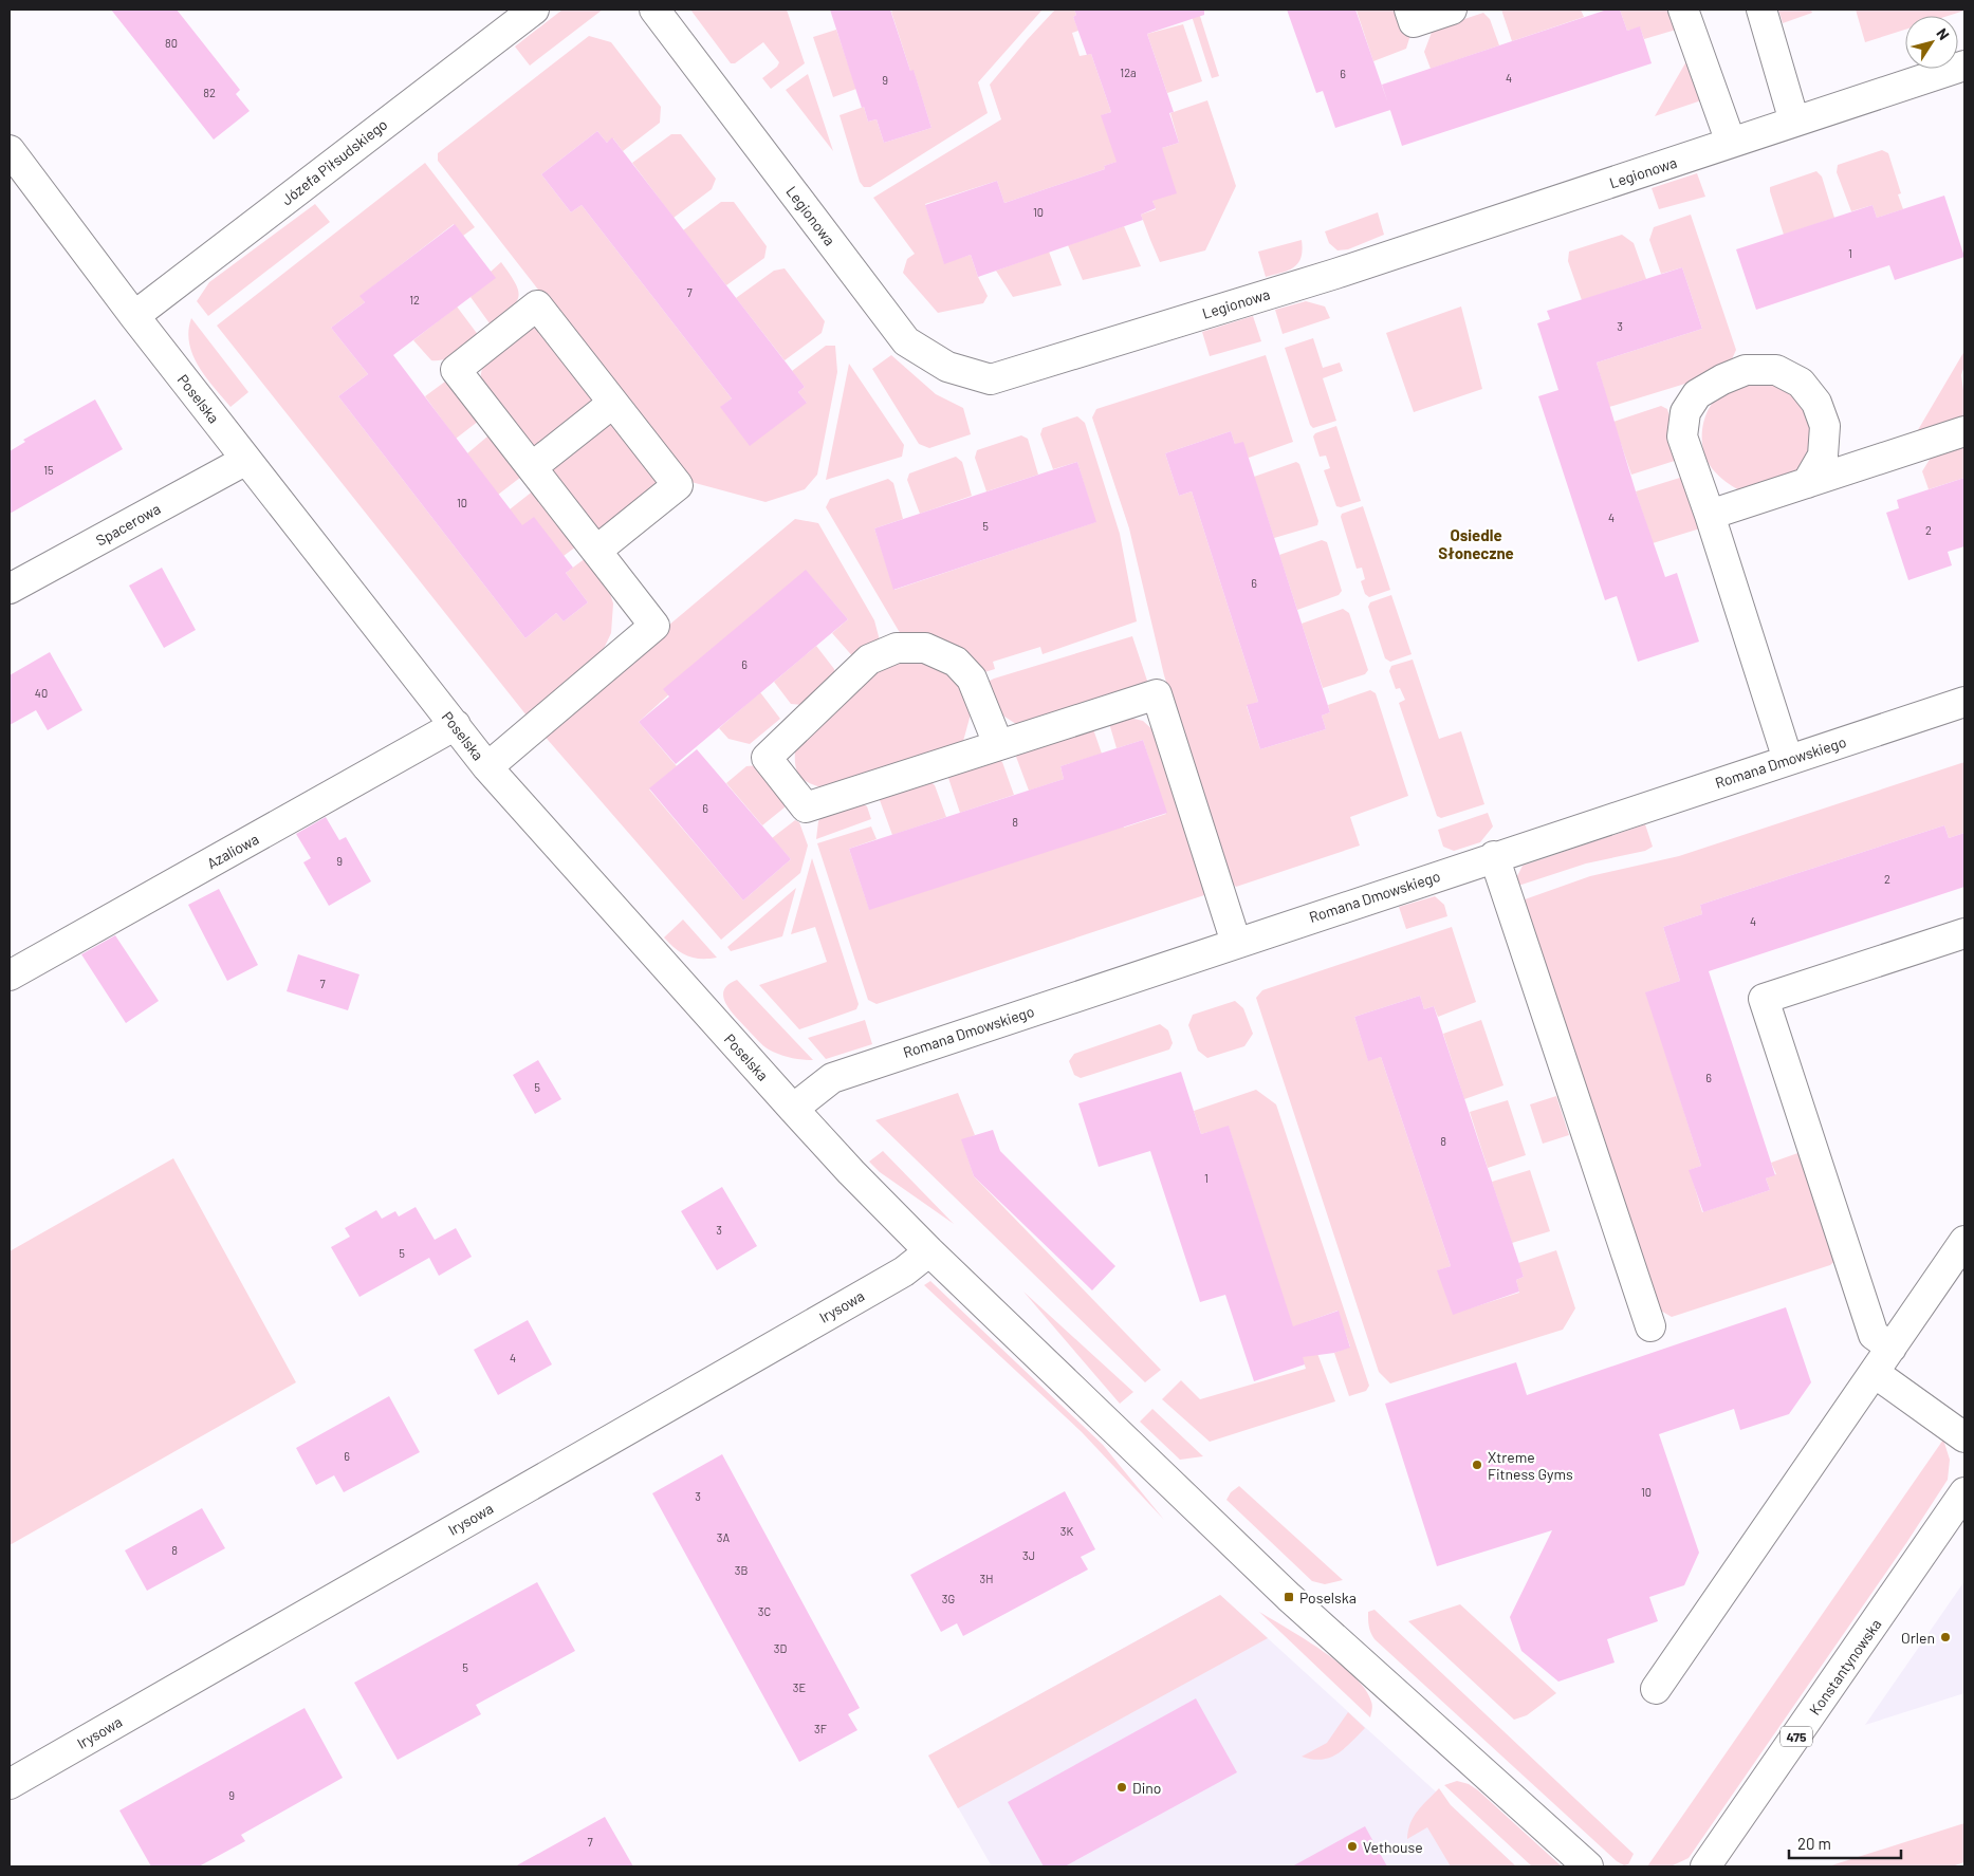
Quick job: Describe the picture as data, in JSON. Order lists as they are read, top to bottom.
{
  "streets": {
    "street": [
      "Józefa Piłsudskiego",
      "Legionowa",
      "Poselska",
      "Spacerowa",
      "Romana Dmowskiego",
      "Azaliowa",
      "Irysowa",
      "Konstantynowska",
      "475"
    ]
  },
  "crossings": [
    ["Józefa Piłsudskiego", "Poselska"],
    ["Poselska", "Spacerowa"],
    ["Poselska", "Romana Dmowskiego"],
    ["Poselska", "Azaliowa"],
    ["Poselska", "Irysowa"]
  ],
  "districts": ["Osiedle Słoneczne"],
  "places": {
    "other": [
      "Xtreme Fitness Gyms",
      "Orlen",
      "Dino",
      "Vethouse"
    ],
    "transit": ["Poselska"]
  },
  "house_numbers": [
    "80",
    "12a",
    "6",
    "4",
    "9",
    "82",
    "10",
    "1",
    "7",
    "12",
    "3",
    "15",
    "10",
    "4",
    "5",
    "2",
    "6",
    "6",
    "40",
    "6",
    "8",
    "9",
    "2",
    "4",
    "7",
    "6",
    "5",
    "8",
    "1",
    "3",
    "5",
    "4",
    "6",
    "10",
    "3",
    "3K",
    "3A",
    "8",
    "3J",
    "3B",
    "3H",
    "3G",
    "3C",
    "3D",
    "5",
    "3E",
    "3F",
    "9",
    "7"
  ],
  "scale_bar": "20 m",
  "north": "top right"
}
